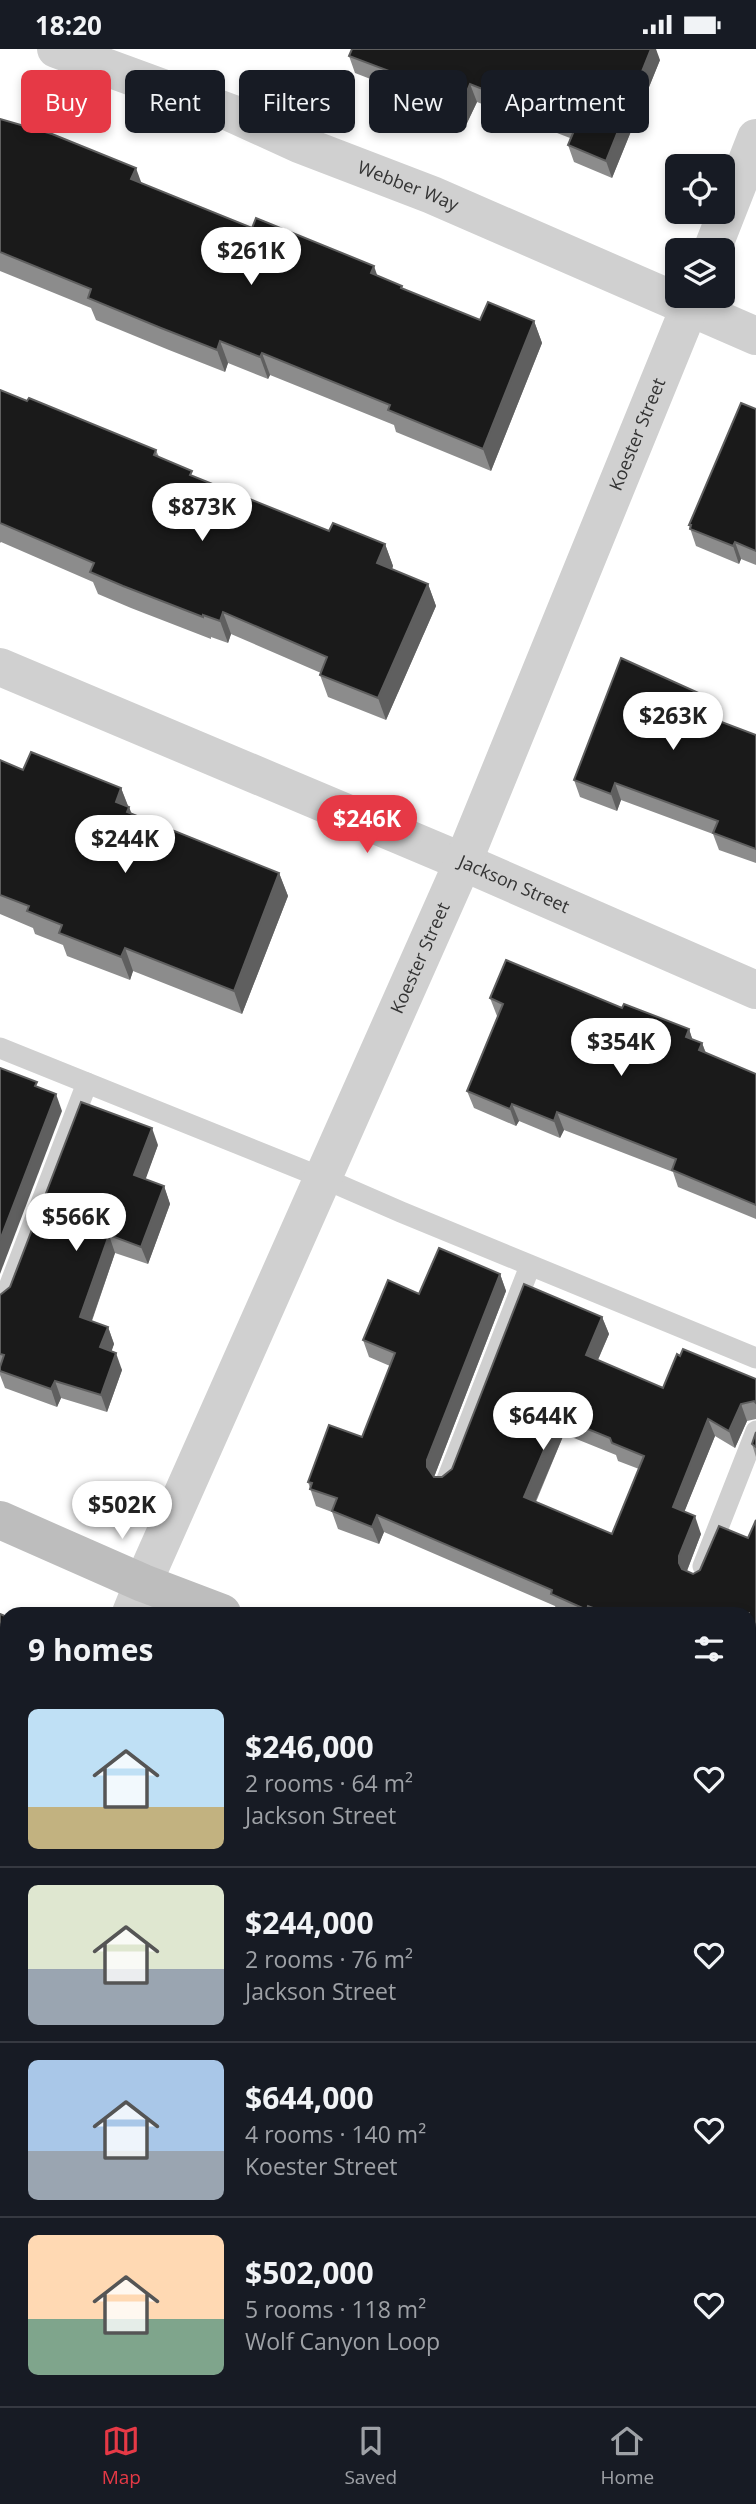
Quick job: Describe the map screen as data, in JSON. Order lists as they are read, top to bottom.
{
  "streets": {
    "street": ["Webber Way", "Koester Street", "Jackson Street"]
  },
  "crossings": [
    ["Koester Street", "Jackson Street"]
  ],
  "page": {
    "status": "18:20",
    "chip": [
      "Buy",
      "Rent",
      "Filters",
      "New",
      "Apartment"
    ],
    "price": [
      "$261K",
      "$873K",
      "$263K",
      "$246K",
      "$244K",
      "$354K",
      "$566K",
      "$644K",
      "$502K"
    ],
    "heading": "9 homes",
    "list": [
      {
        "name": "$246,000",
        "note": "2 rooms · 64 m² · Jackson Street"
      },
      {
        "name": "$244,000",
        "note": "2 rooms · 76 m² · Jackson Street"
      },
      {
        "name": "$644,000",
        "note": "4 rooms · 140 m² · Koester Street"
      },
      {
        "name": "$502,000",
        "note": "5 rooms · 118 m² · Wolf Canyon Loop"
      }
    ],
    "tabs": ["Map", "Saved", "Home"]
  }
}
